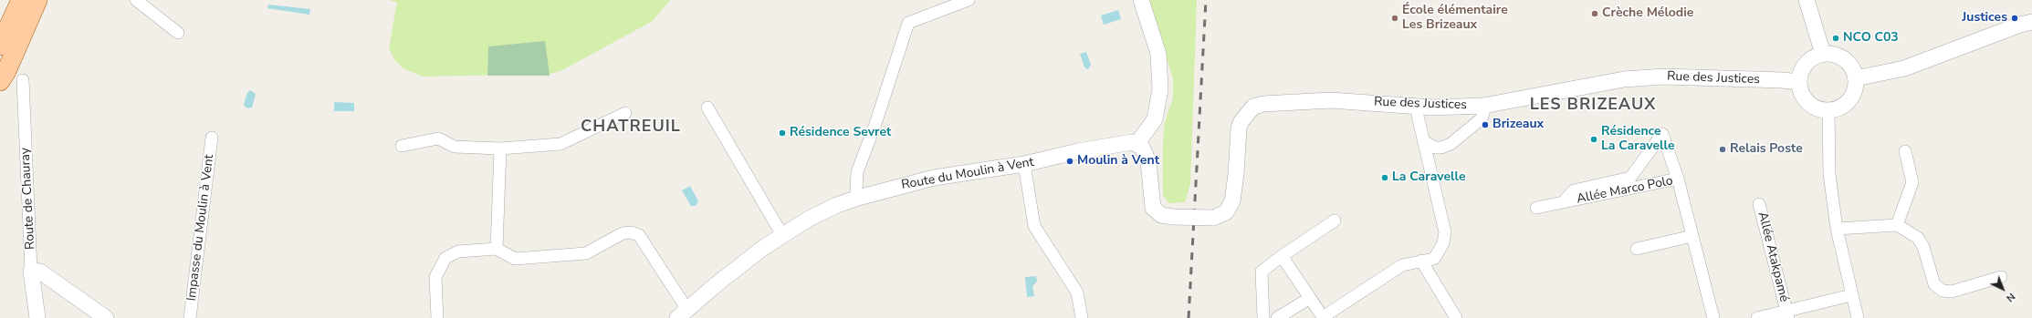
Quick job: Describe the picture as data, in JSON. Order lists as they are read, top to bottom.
{
  "streets": {
    "street": [
      "Rue des Justices",
      "Route du Moulin à Vent",
      "Allée Marco Polo",
      "Route de Chauray",
      "Impasse du Moulin à Vent",
      "Allée Atakpamé"
    ]
  },
  "crossings": [
    ["Rue des Justices", "Route du Moulin à Vent"]
  ],
  "districts": ["LES BRIZEAUX", "CHATREUIL"],
  "places": [
    "Crèche Mélodie",
    "École élémentaire Les Brizeaux",
    "Justices",
    "NCO C03",
    "Brizeaux",
    "Résidence Sevret",
    "Résidence La Caravelle",
    "Relais Poste",
    "Moulin à Vent",
    "La Caravelle"
  ],
  "north": "bottom right"
}
